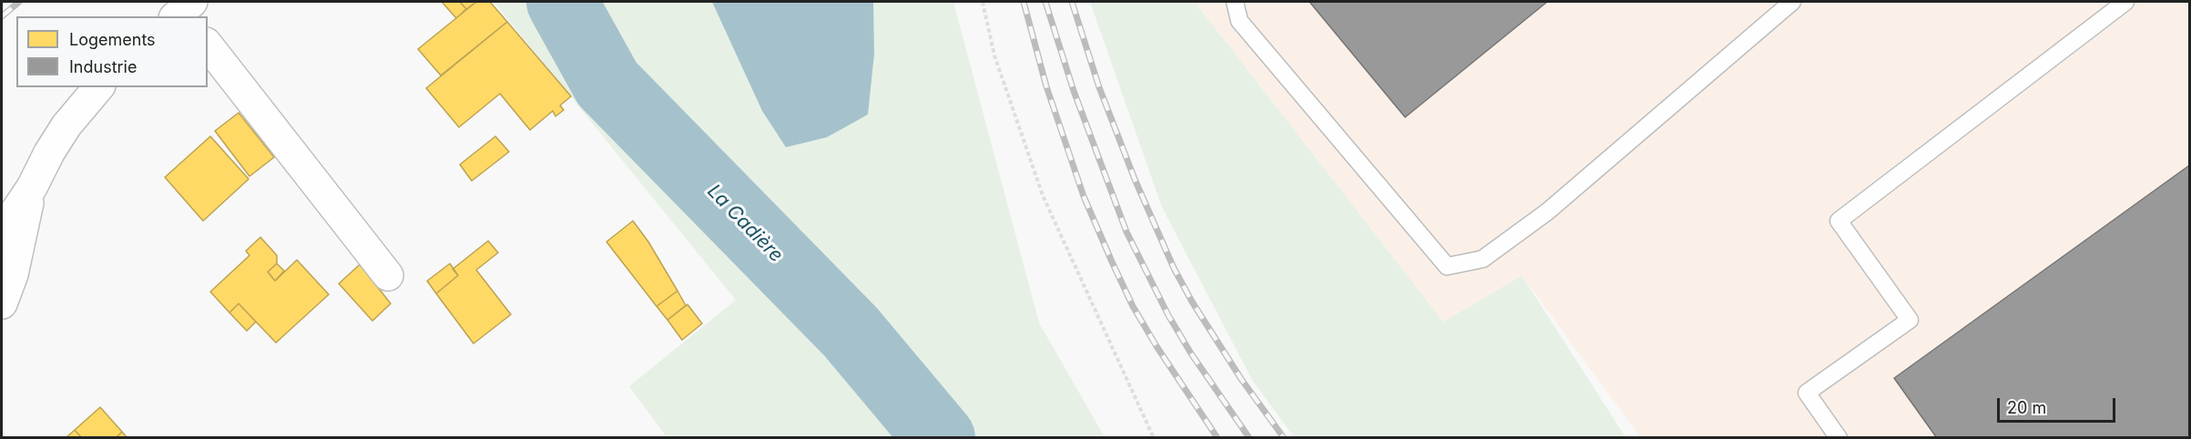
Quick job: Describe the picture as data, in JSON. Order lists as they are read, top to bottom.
{
  "water": ["La Cadière"],
  "legend": ["Logements", "Industrie"],
  "scale_bar": "20 m"
}
